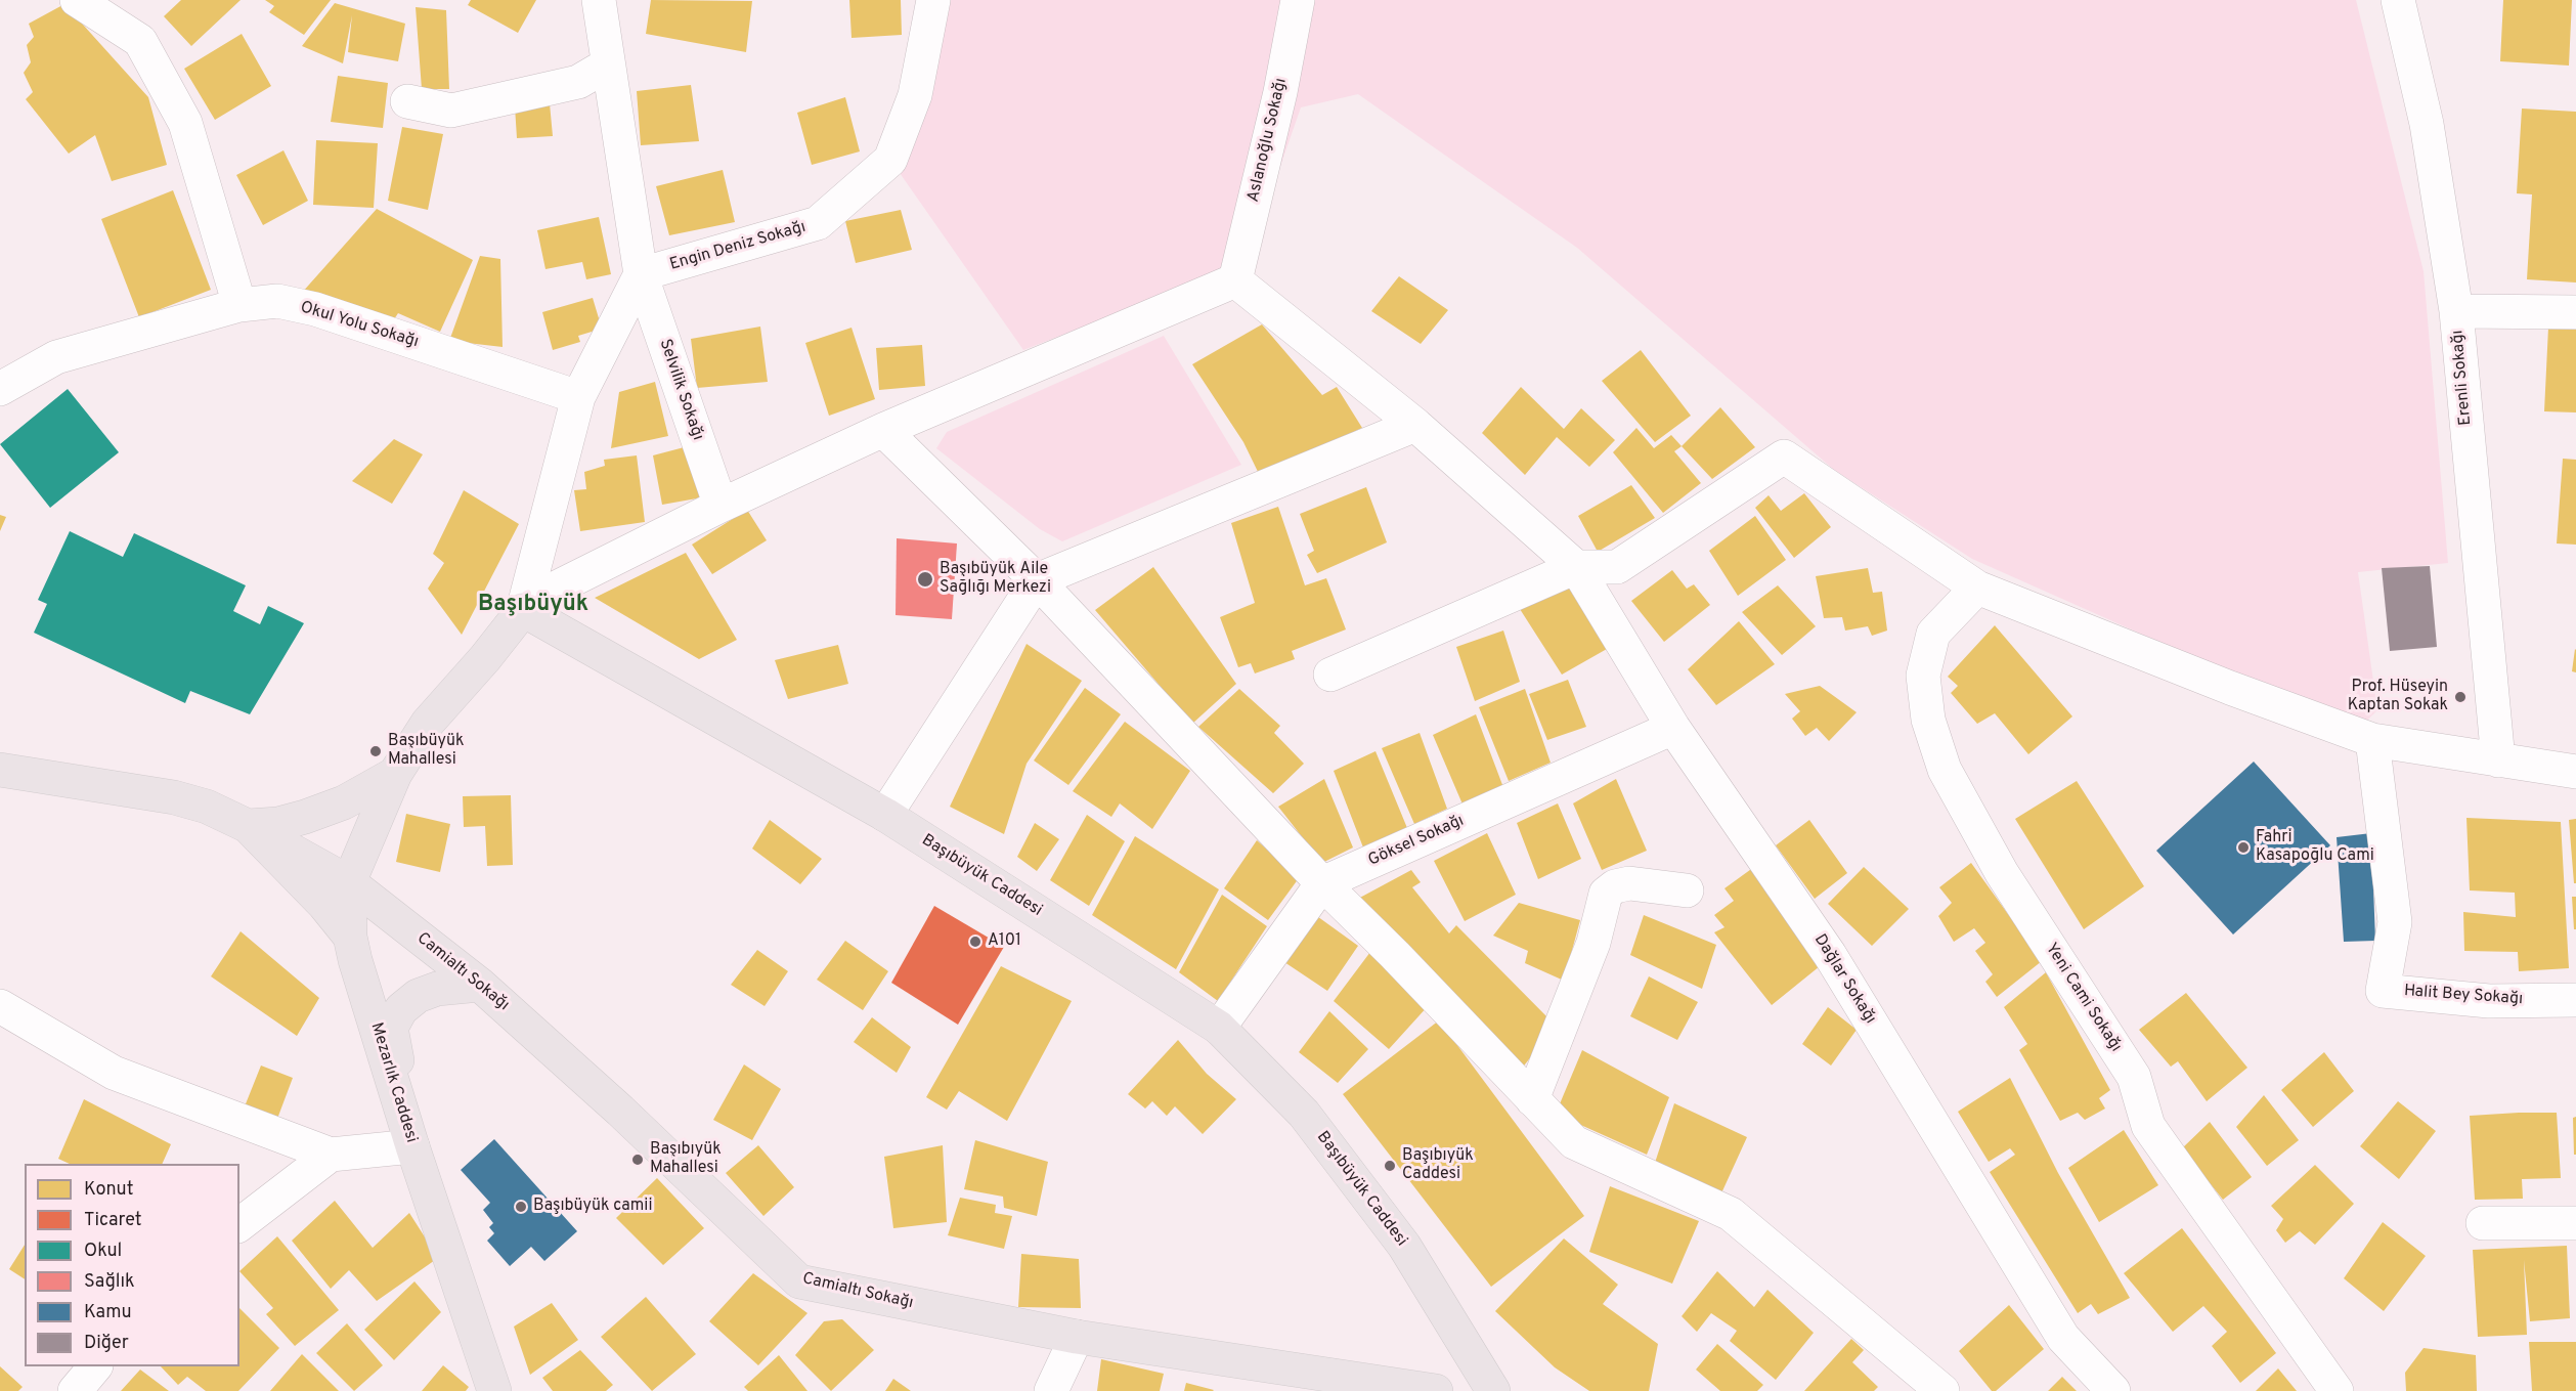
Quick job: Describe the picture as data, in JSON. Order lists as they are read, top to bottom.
{
  "streets": {
    "main road": ["Başıbüyük Caddesi", "Camialtı Sokağı", "Mezarlık Caddesi"],
    "street": [
      "Aslanoğlu Sokağı",
      "Engin Deniz Sokağı",
      "Okul Yolu Sokağı",
      "Erenli Sokağı",
      "Selvilik Sokağı",
      "Göksel Sokağı",
      "Dağlar Sokağı",
      "Halit Bey Sokağı",
      "Yeni Cami Sokağı"
    ]
  },
  "crossings": [
    ["Aslanoğlu Sokağı", "Dağlar Sokağı"],
    ["Engin Deniz Sokağı", "Selvilik Sokağı"],
    ["Göksel Sokağı", "Dağlar Sokağı"],
    ["Camialtı Sokağı", "Mezarlık Caddesi"]
  ],
  "districts": ["Başıbüyük"],
  "places": [
    "Başıbüyük Aile Sağlığı Merkezi",
    "Prof. Hüseyin Kaptan Sokak",
    "Başıbüyük Mahallesi",
    "Fahri Kasapoğlu Cami",
    "A101",
    "Başıbıyük Mahallesi",
    "Başıbıyük Caddesi",
    "Başıbüyük camii"
  ],
  "legend": [
    "Konut",
    "Ticaret",
    "Okul",
    "Sağlık",
    "Kamu",
    "Diğer"
  ]
}
